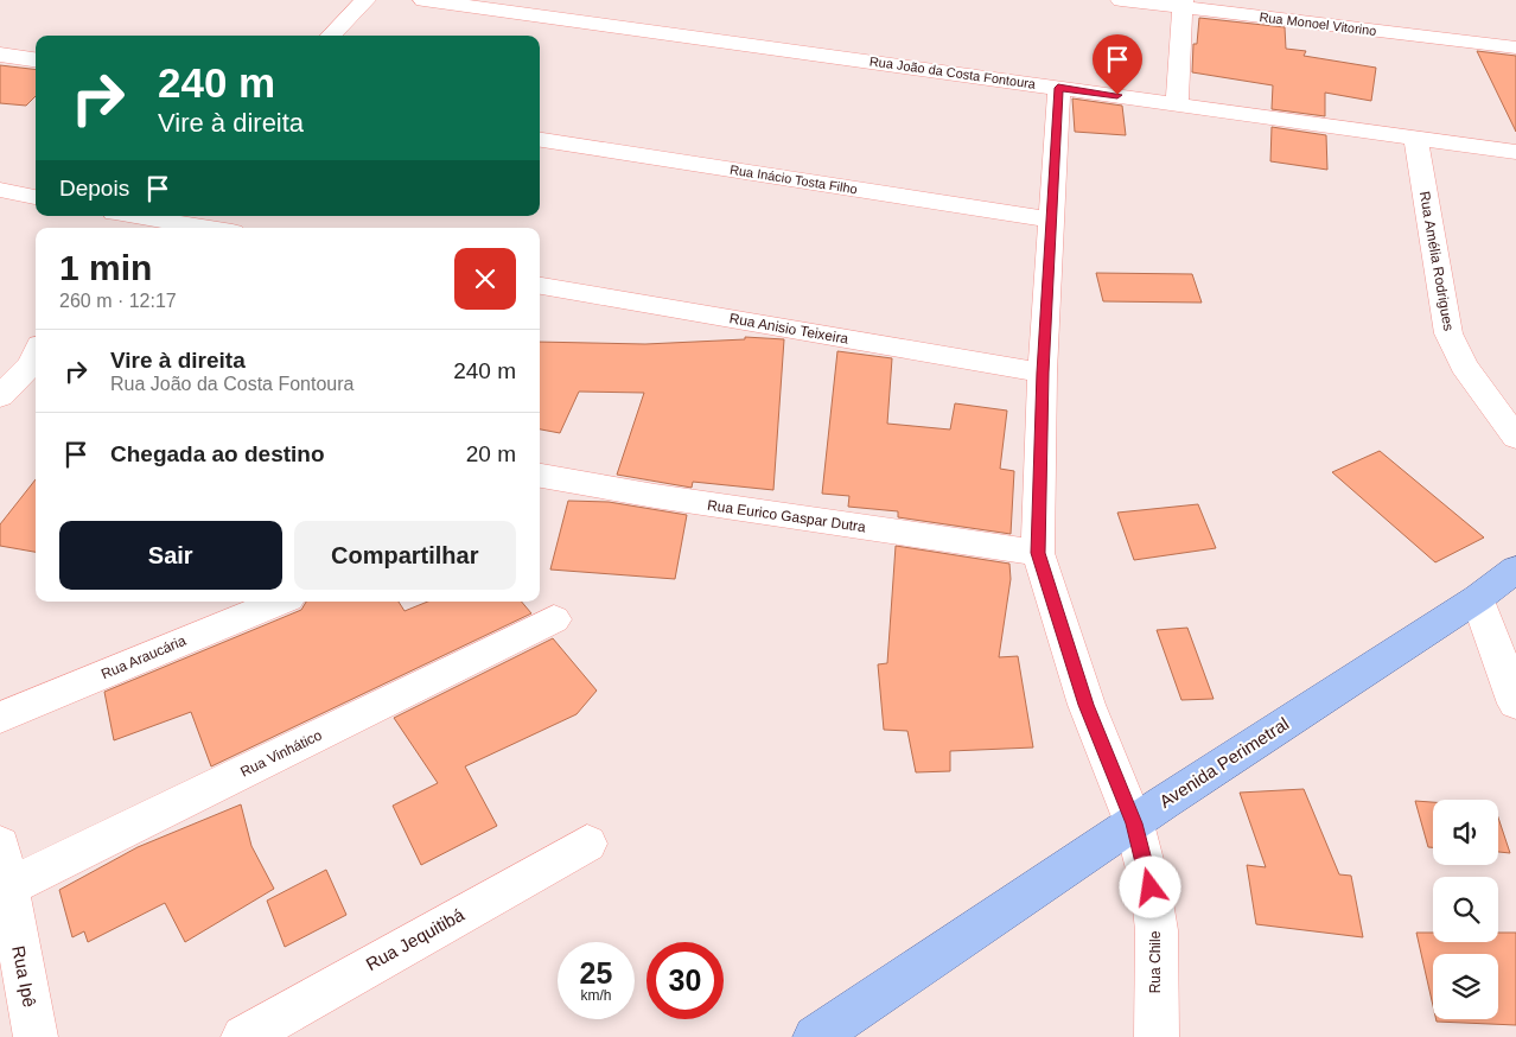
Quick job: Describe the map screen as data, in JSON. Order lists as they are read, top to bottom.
{
  "streets": {
    "main road": ["Avenida Perimetral"],
    "street": [
      "Rua Monoel Vitorino",
      "Rua João da Costa Fontoura",
      "Rua Inácio Tosta Filho",
      "Rua Amélia Rodrigues",
      "Rua Anisio Teixeira",
      "Rua Eurico Gaspar Dutra",
      "Rua Araucária",
      "Rua Vinhático",
      "Rua Jequitibá",
      "Rua Chile",
      "Rua Ipê"
    ]
  },
  "crossings": [
    ["Rua João da Costa Fontoura", "Rua Amélia Rodrigues"],
    ["Rua João da Costa Fontoura", "Rua Chile"],
    ["Rua Inácio Tosta Filho", "Rua Chile"],
    ["Rua Anisio Teixeira", "Rua Chile"],
    ["Rua Eurico Gaspar Dutra", "Rua Chile"],
    ["Rua Vinhático", "Rua Ipê"],
    ["Avenida Perimetral", "Rua Chile"]
  ],
  "page": {
    "turn": ["240 m", "Vire à direita"],
    "then": "Depois",
    "heading": ["1 min", "260 m · 12:17"],
    "list": [
      {
        "name": "Vire à direita",
        "note": "Rua João da Costa Fontoura",
        "value": "240 m"
      },
      {
        "name": "Chegada ao destino",
        "value": "20 m"
      }
    ],
    "buttons": ["Sair", "Compartilhar"],
    "speed": "25 km/h",
    "limit": "30"
  }
}
